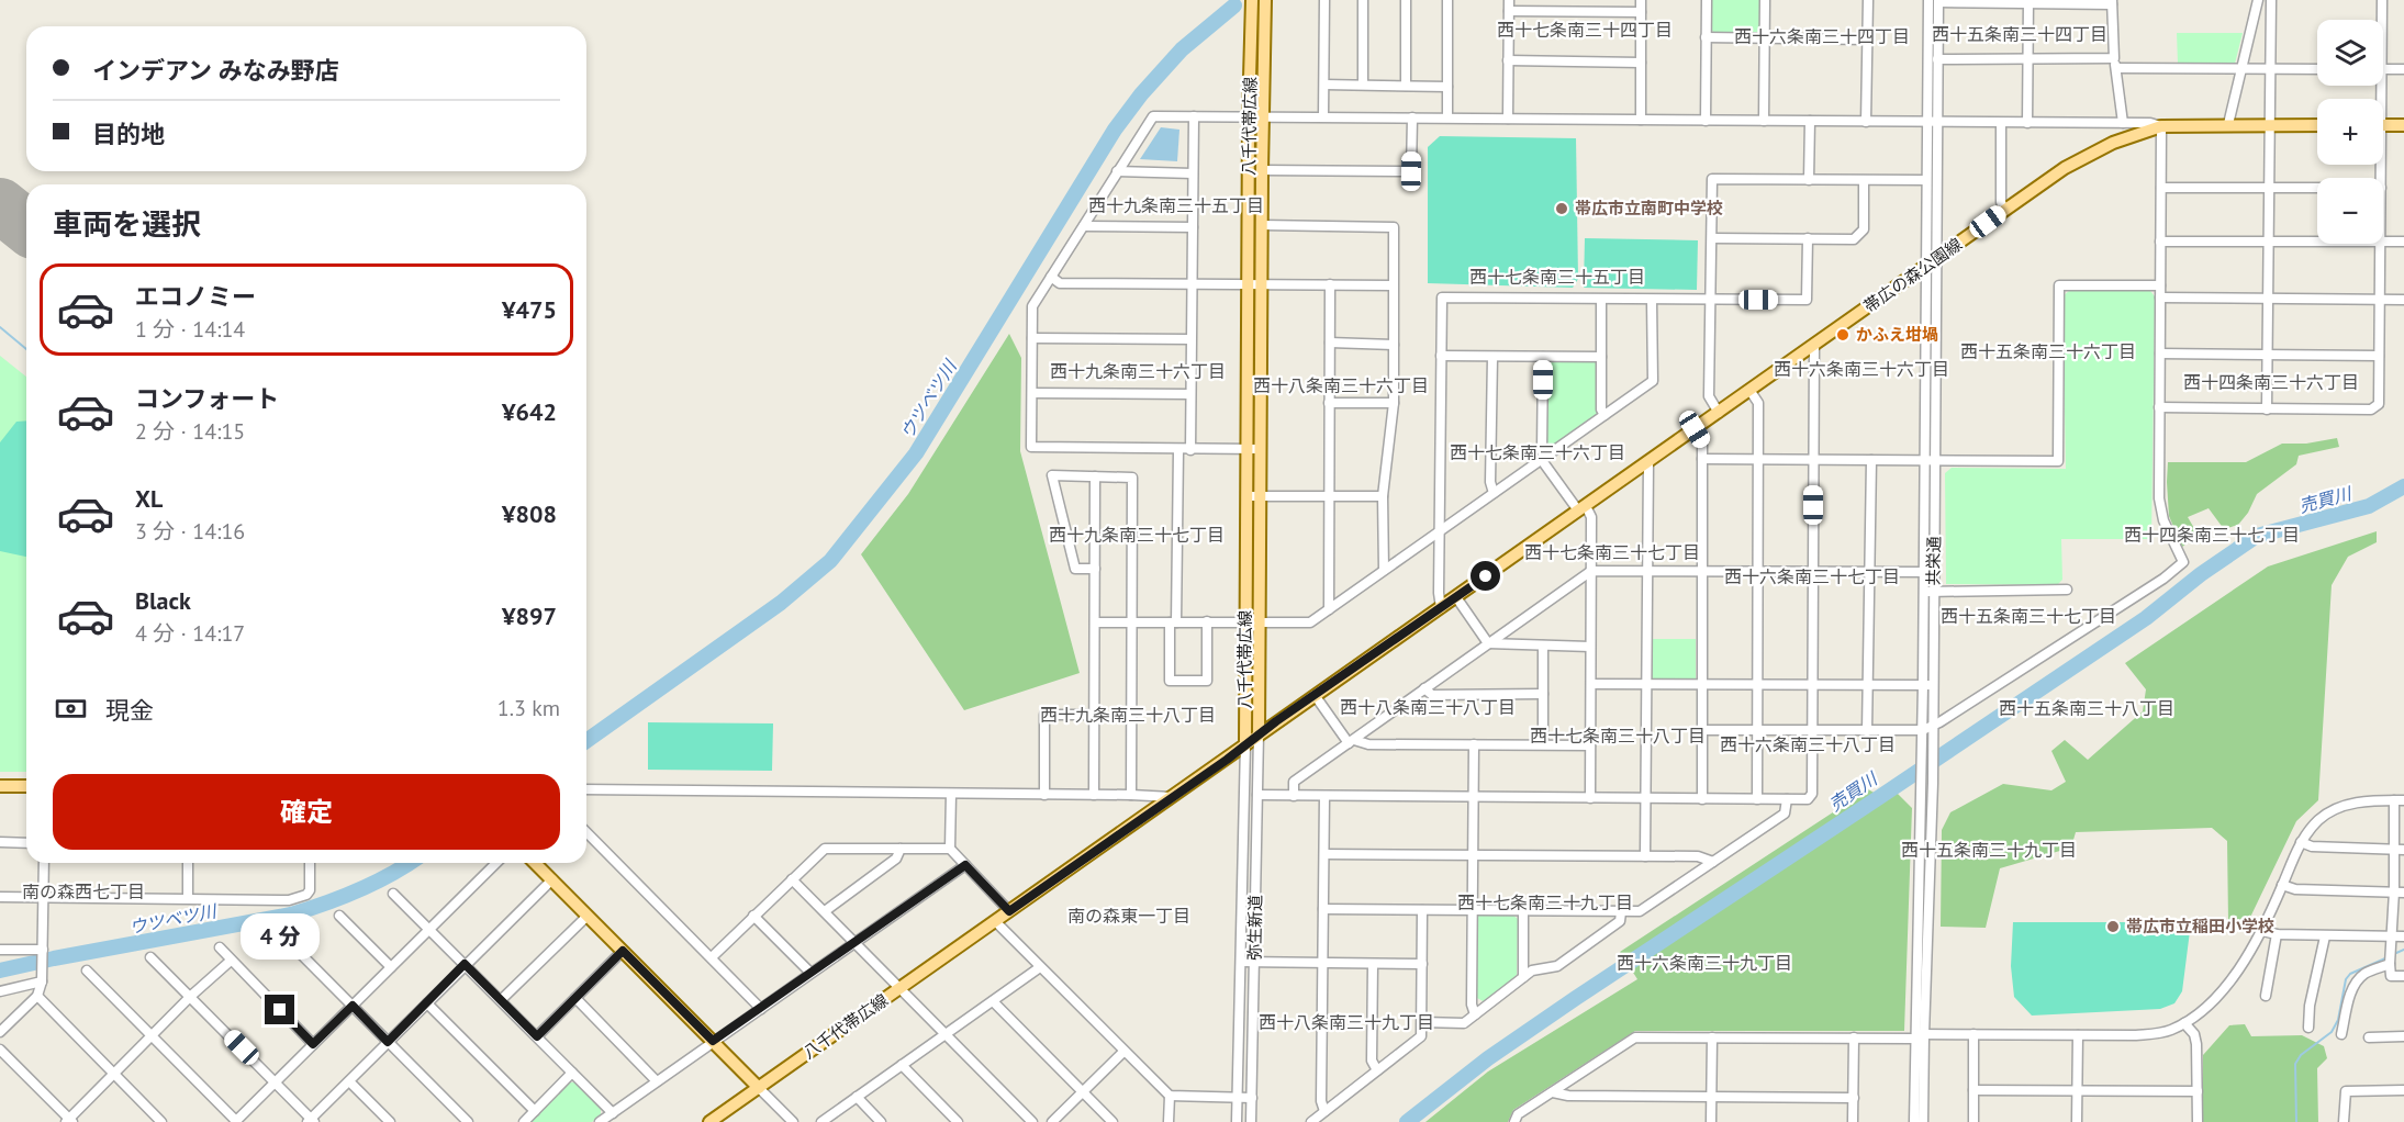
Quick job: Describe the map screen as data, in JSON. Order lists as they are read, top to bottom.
{
  "streets": {
    "main road": ["八千代帯広線", "帯広の森公園線"],
    "street": ["共栄通", "弥生新道"]
  },
  "crossings": [
    ["八千代帯広線", "帯広の森公園線"],
    ["八千代帯広線", "弥生新道"],
    ["帯広の森公園線", "共栄通"],
    ["帯広の森公園線", "弥生新道"]
  ],
  "districts": [
    "西十七条南三十四丁目",
    "西十五条南三十四丁目",
    "西十六条南三十四丁目",
    "西十九条南三十五丁目",
    "西十七条南三十五丁目",
    "西十五条南三十六丁目",
    "西十六条南三十六丁目",
    "西十九条南三十六丁目",
    "西十四条南三十六丁目",
    "西十八条南三十六丁目",
    "西十七条南三十六丁目",
    "西十九条南三十七丁目",
    "西十四条南三十七丁目",
    "西十七条南三十七丁目",
    "西十六条南三十七丁目",
    "西十五条南三十七丁目",
    "西十八条南三十八丁目",
    "西十五条南三十八丁目",
    "西十九条南三十八丁目",
    "西十七条南三十八丁目",
    "西十六条南三十八丁目",
    "西十五条南三十九丁目",
    "南の森西七丁目",
    "西十七条南三十九丁目",
    "南の森東一丁目",
    "西十六条南三十九丁目",
    "西十八条南三十九丁目"
  ],
  "water": ["ウツベツ川", "売買川"],
  "places": ["帯広市立南町中学校", "かふえ坩堝", "帯広市立稲田小学校"],
  "page": {
    "map_buttons": ["+", "−"],
    "banner": ["インデアン みなみ野店", "目的地"],
    "heading": "車両を選択",
    "list": [
      {
        "name": "エコノミー",
        "note": "1 分 · 14:14",
        "value": "¥475"
      },
      {
        "name": "コンフォート",
        "note": "2 分 · 14:15",
        "value": "¥642"
      },
      {
        "name": "XL",
        "note": "3 分 · 14:16",
        "value": "¥808"
      },
      {
        "name": "Black",
        "note": "4 分 · 14:17",
        "value": "¥897"
      }
    ],
    "pay": ["現金", "1.3 km"],
    "buttons": "確定",
    "bubble": "4 分"
  }
}
